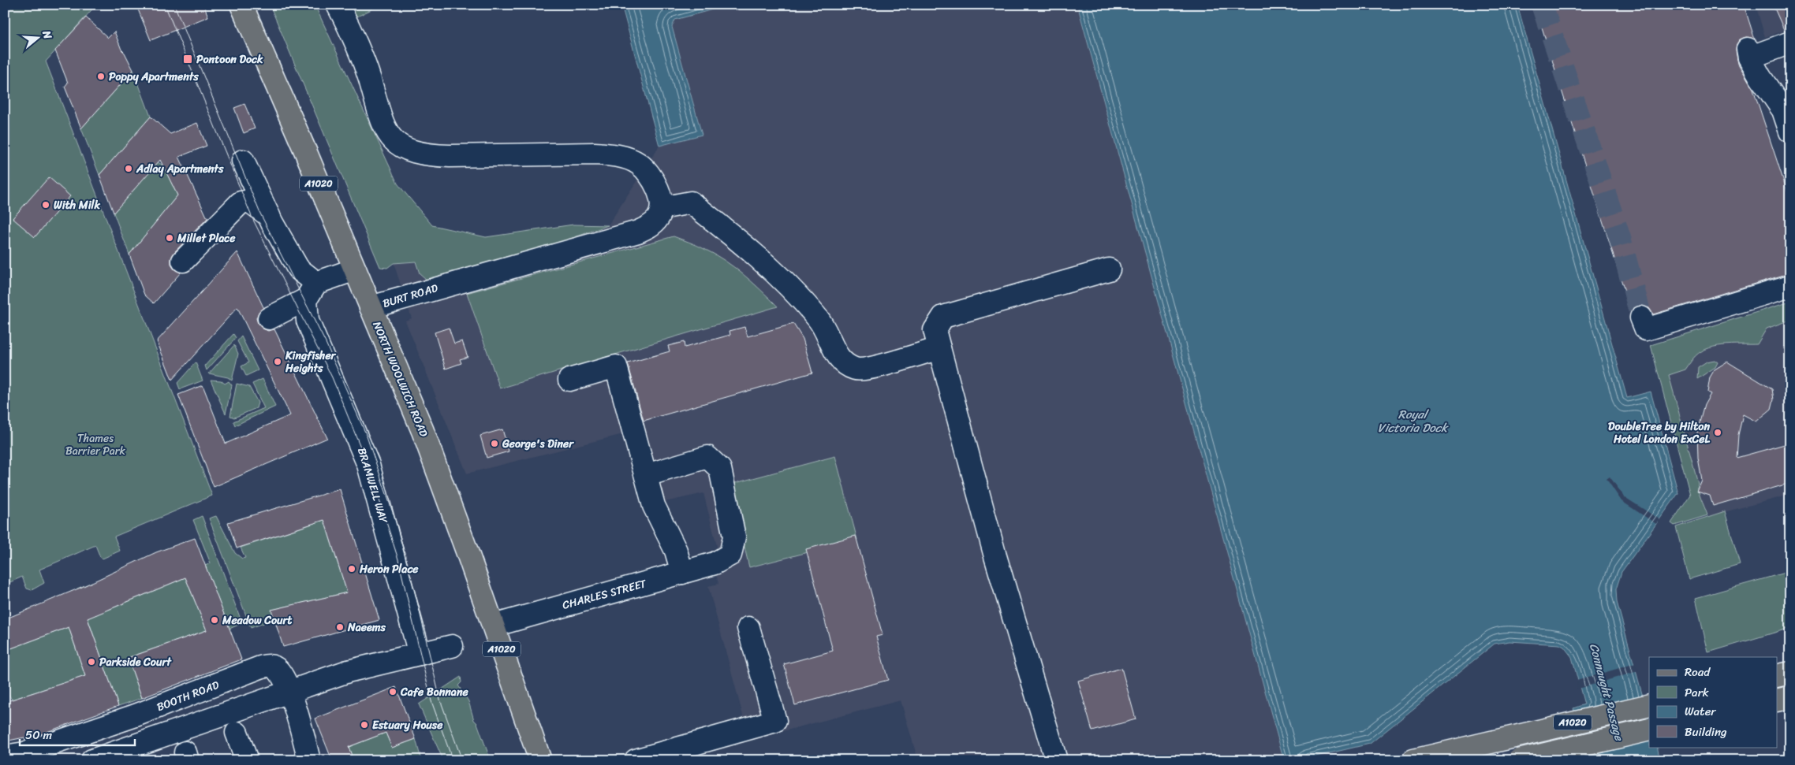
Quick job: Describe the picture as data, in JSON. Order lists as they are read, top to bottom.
{
  "streets": {
    "main road": ["A1020", "NORTH WOOLWICH ROAD"],
    "street": [
      "BURT ROAD",
      "BRAMWELL WAY",
      "CHARLES STREET",
      "BOOTH ROAD"
    ]
  },
  "crossings": [
    ["BURT ROAD", "NORTH WOOLWICH ROAD"],
    ["NORTH WOOLWICH ROAD", "CHARLES STREET"]
  ],
  "water": ["Royal Victoria Dock", "Connaught Passage"],
  "parks": ["Thames Barrier Park"],
  "places": {
    "transit": ["Pontoon Dock"],
    "other": [
      "Poppy Apartments",
      "Adlay Apartments",
      "With Milk",
      "Millet Place",
      "Kingfisher Heights",
      "DoubleTree by Hilton Hotel London ExCeL",
      "George's Diner",
      "Heron Place",
      "Meadow Court",
      "Naeems",
      "Parkside Court",
      "Cafe Bonnane",
      "Estuary House"
    ]
  },
  "legend": [
    "Road",
    "Park",
    "Water",
    "Building"
  ],
  "scale_bar": "50 m",
  "north": "right"
}
